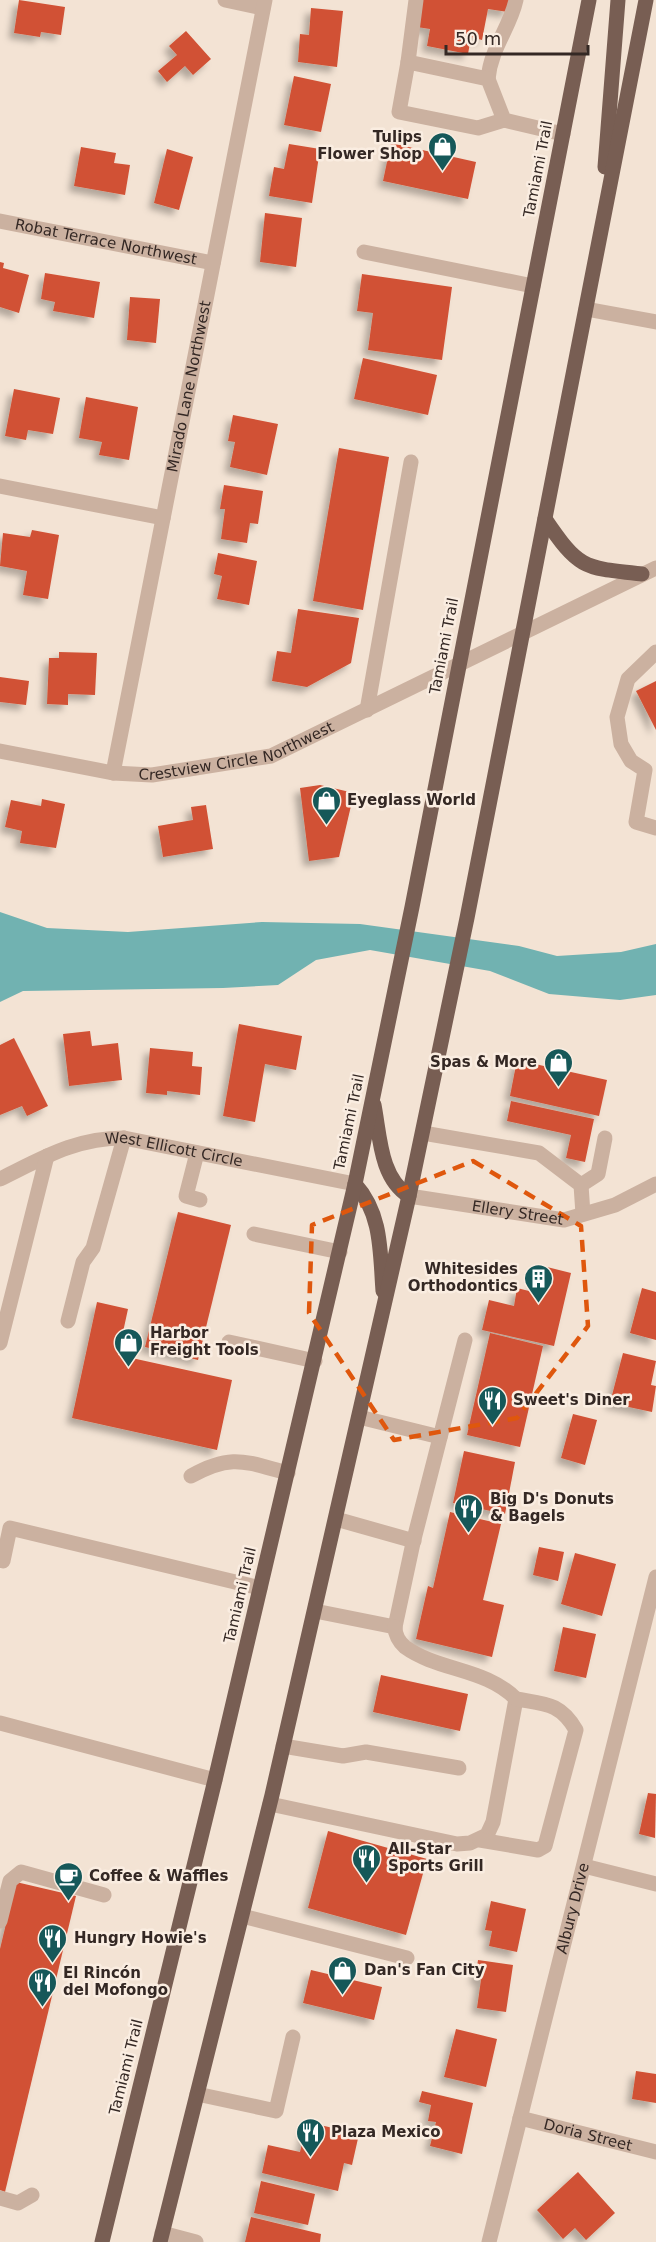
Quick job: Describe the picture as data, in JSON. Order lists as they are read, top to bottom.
{
  "streets": {
    "main road": ["Tamiami Trail"],
    "street": [
      "Robat Terrace Northwest",
      "Mirado Lane Northwest",
      "Crestview Circle Northwest",
      "West Ellicott Circle",
      "Ellery Street",
      "Albury Drive",
      "Doria Street"
    ]
  },
  "crossings": [
    ["Tamiami Trail", "Crestview Circle Northwest"],
    ["Tamiami Trail", "West Ellicott Circle"],
    ["Robat Terrace Northwest", "Mirado Lane Northwest"],
    ["Mirado Lane Northwest", "Crestview Circle Northwest"],
    ["Albury Drive", "Doria Street"]
  ],
  "places": {
    "shop": [
      "Tulips Flower Shop",
      "Eyeglass World",
      "Spas & More",
      "Harbor Freight Tools",
      "Dan's Fan City"
    ],
    "building": ["Whitesides Orthodontics"],
    "restaurant": [
      "Sweet's Diner",
      "Big D's Donuts & Bagels",
      "All-Star Sports Grill",
      "Hungry Howie's",
      "El Rincón del Mofongo",
      "Plaza Mexico"
    ],
    "cafe": ["Coffee & Waffles"]
  },
  "scale_bar": "50 m"
}
